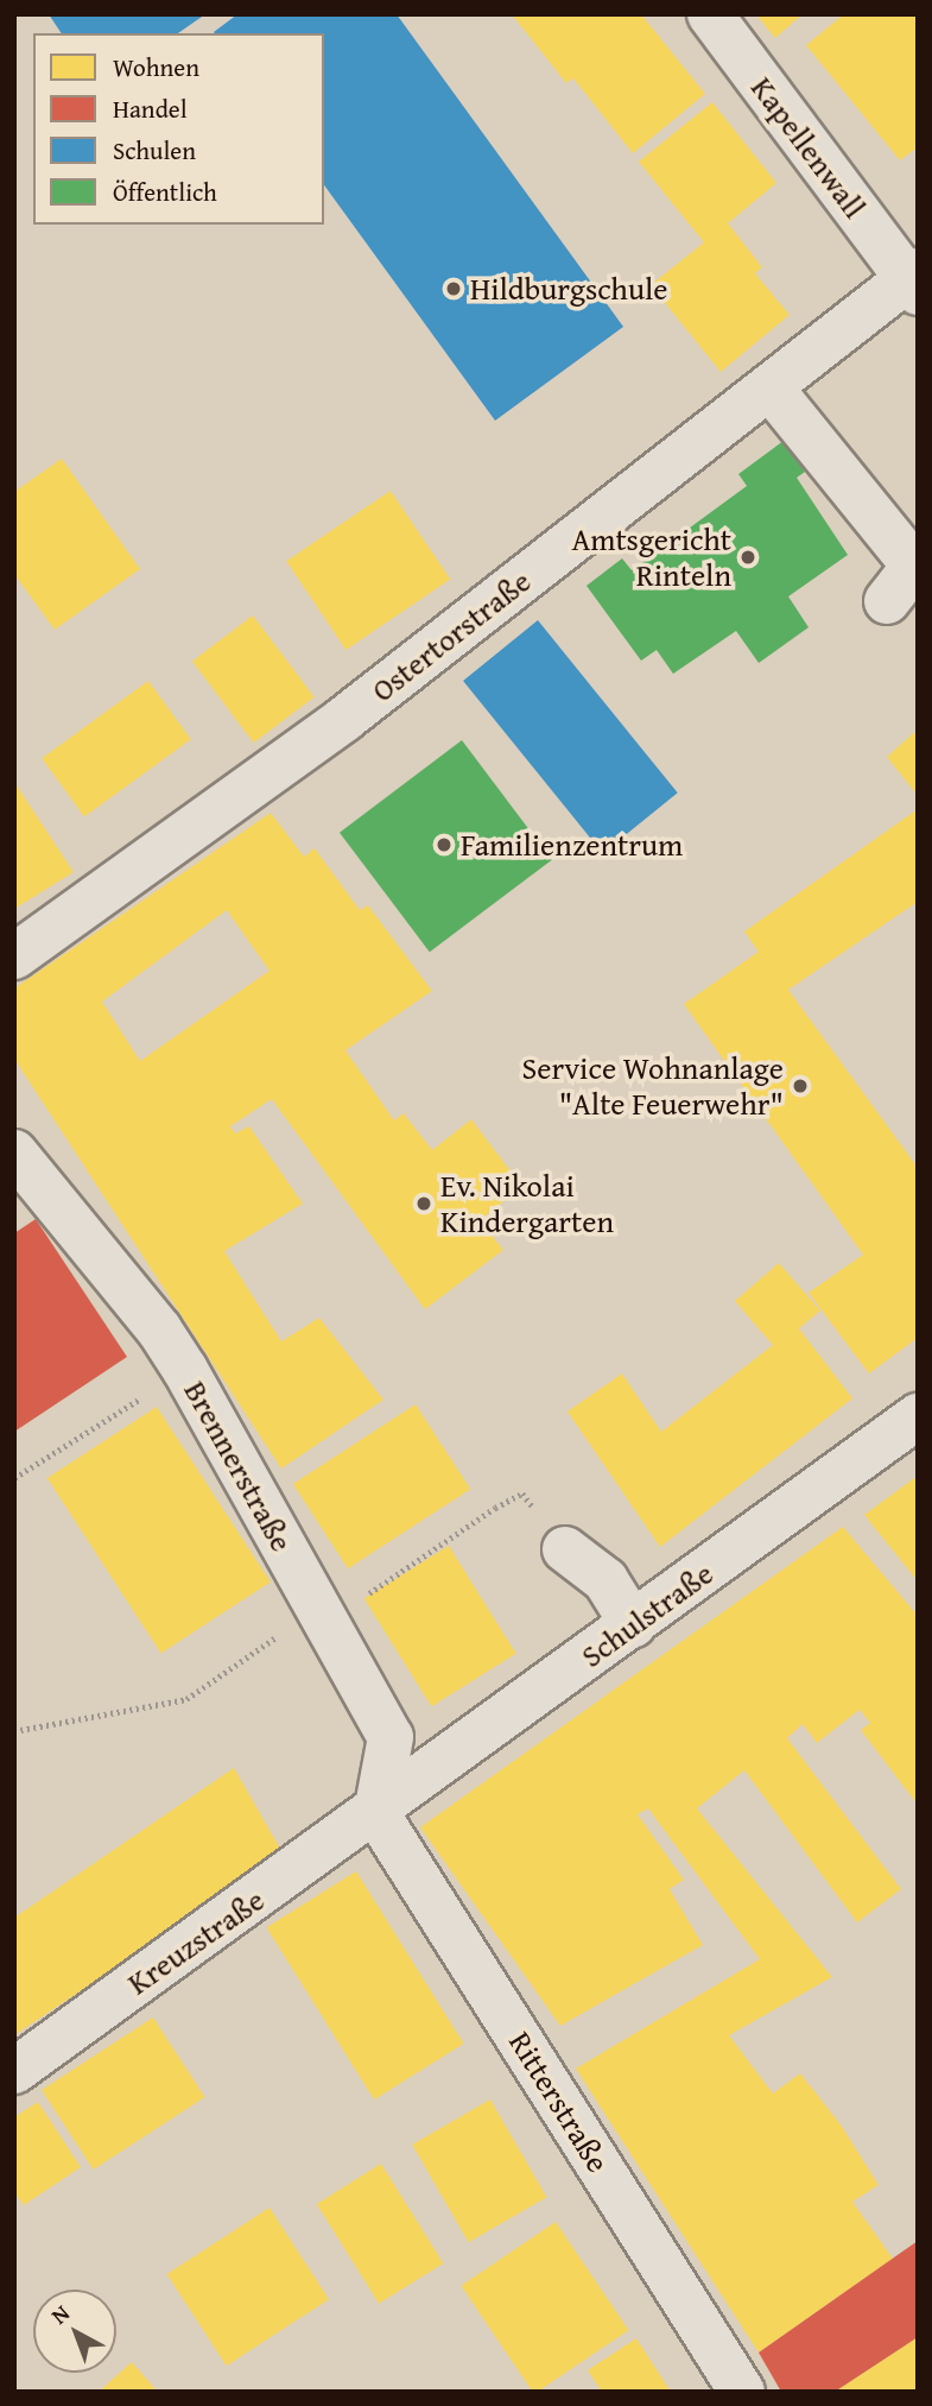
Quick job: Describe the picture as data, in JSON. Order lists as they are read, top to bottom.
{
  "streets": {
    "street": [
      "Kapellenwall",
      "Ostertorstraße",
      "Brennerstraße",
      "Schulstraße",
      "Kreuzstraße",
      "Ritterstraße"
    ]
  },
  "crossings": [
    ["Kapellenwall", "Ostertorstraße"],
    ["Brennerstraße", "Schulstraße"],
    ["Brennerstraße", "Kreuzstraße"],
    ["Brennerstraße", "Ritterstraße"],
    ["Schulstraße", "Kreuzstraße"],
    ["Schulstraße", "Ritterstraße"],
    ["Kreuzstraße", "Ritterstraße"]
  ],
  "places": [
    "Hildburgschule",
    "Amtsgericht Rinteln",
    "Familienzentrum",
    "Service Wohnanlage \"Alte Feuerwehr\"",
    "Ev. Nikolai Kindergarten"
  ],
  "legend": [
    "Wohnen",
    "Handel",
    "Schulen",
    "Öffentlich"
  ],
  "north": "top left"
}
